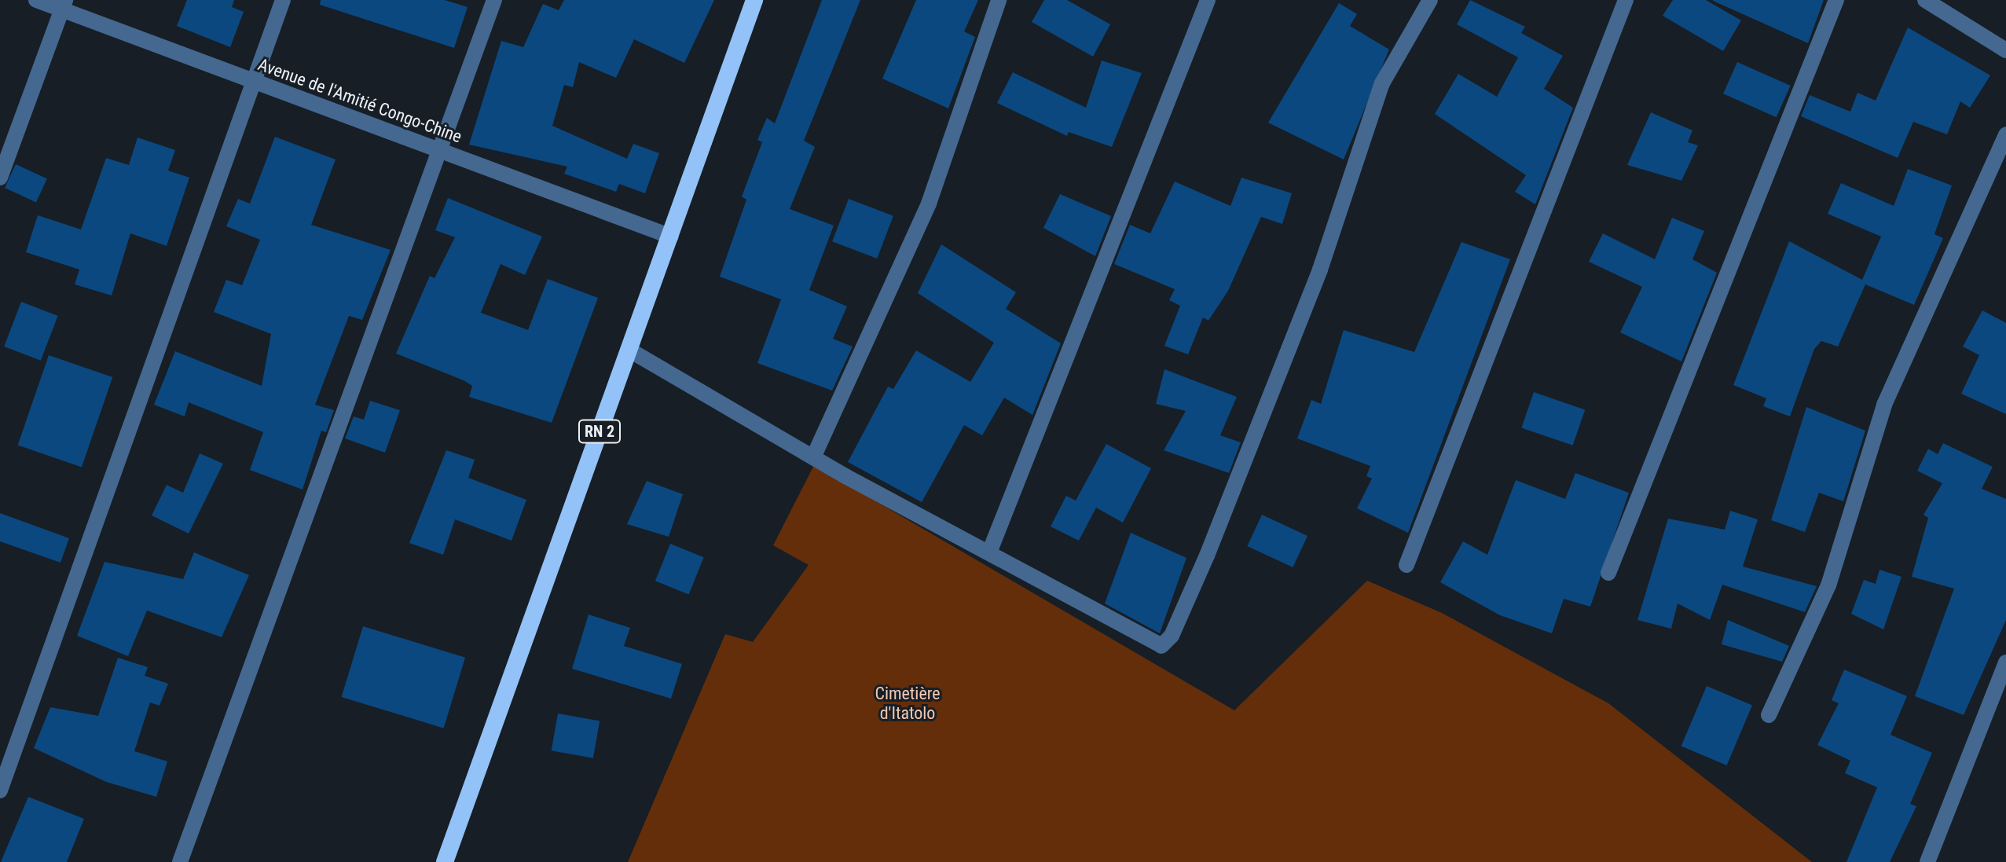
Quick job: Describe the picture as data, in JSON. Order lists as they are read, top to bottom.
{
  "streets": {
    "highway": ["RN 2"],
    "street": ["Avenue de l'Amitié Congo-Chine"]
  },
  "crossings": [
    ["Avenue de l'Amitié Congo-Chine", "RN 2"]
  ],
  "parks": ["Cimetière d'Itatolo"]
}
